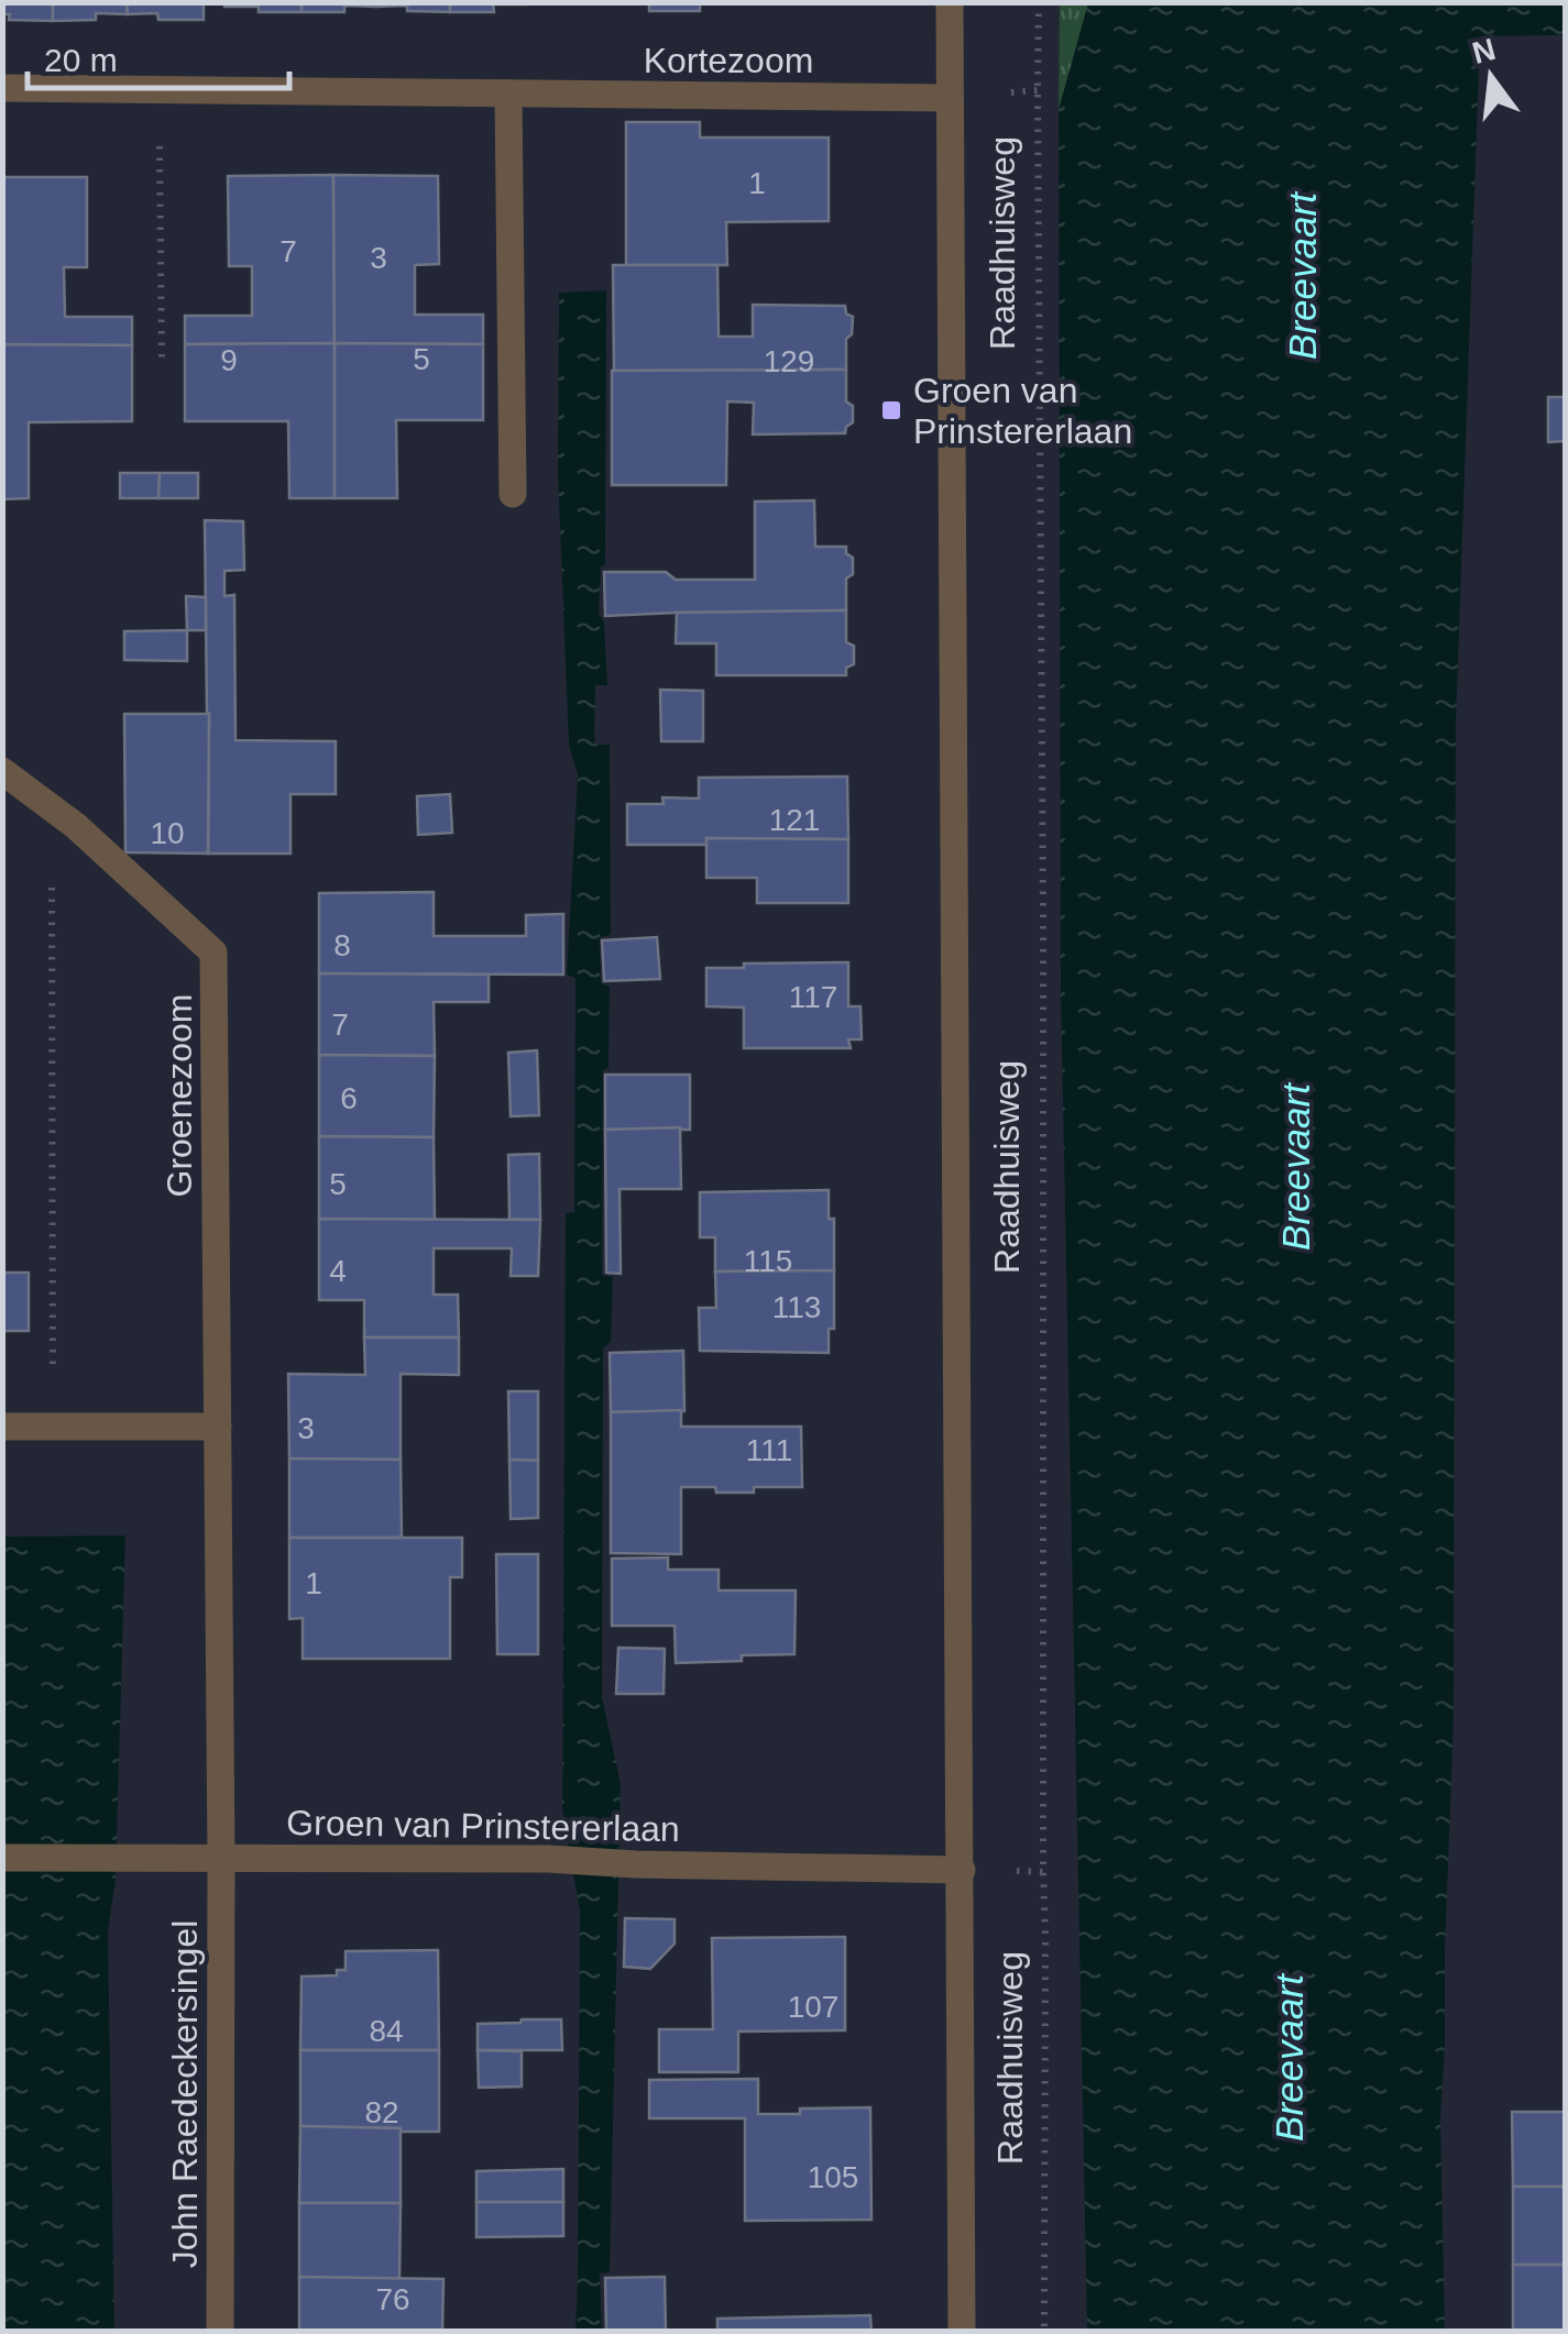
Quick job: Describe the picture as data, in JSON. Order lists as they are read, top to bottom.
{
  "streets": {
    "street": [
      "Kortezoom",
      "Raadhuisweg",
      "Groenezoom",
      "Groen van Prinstererlaan",
      "John Raedeckersingel"
    ]
  },
  "crossings": [
    ["Kortezoom", "Raadhuisweg"],
    ["Raadhuisweg", "Groen van Prinstererlaan"],
    ["Groenezoom", "Groen van Prinstererlaan"],
    ["Groenezoom", "John Raedeckersingel"],
    ["Groen van Prinstererlaan", "John Raedeckersingel"]
  ],
  "water": ["Breevaart"],
  "places": {
    "transit": ["Groen van Prinstererlaan"]
  },
  "house_numbers": [
    "1",
    "7",
    "3",
    "5",
    "9",
    "129",
    "121",
    "10",
    "8",
    "117",
    "7",
    "6",
    "5",
    "115",
    "4",
    "113",
    "3",
    "111",
    "1",
    "107",
    "84",
    "82",
    "105",
    "76"
  ],
  "scale_bar": "20 m",
  "north": "top"
}
